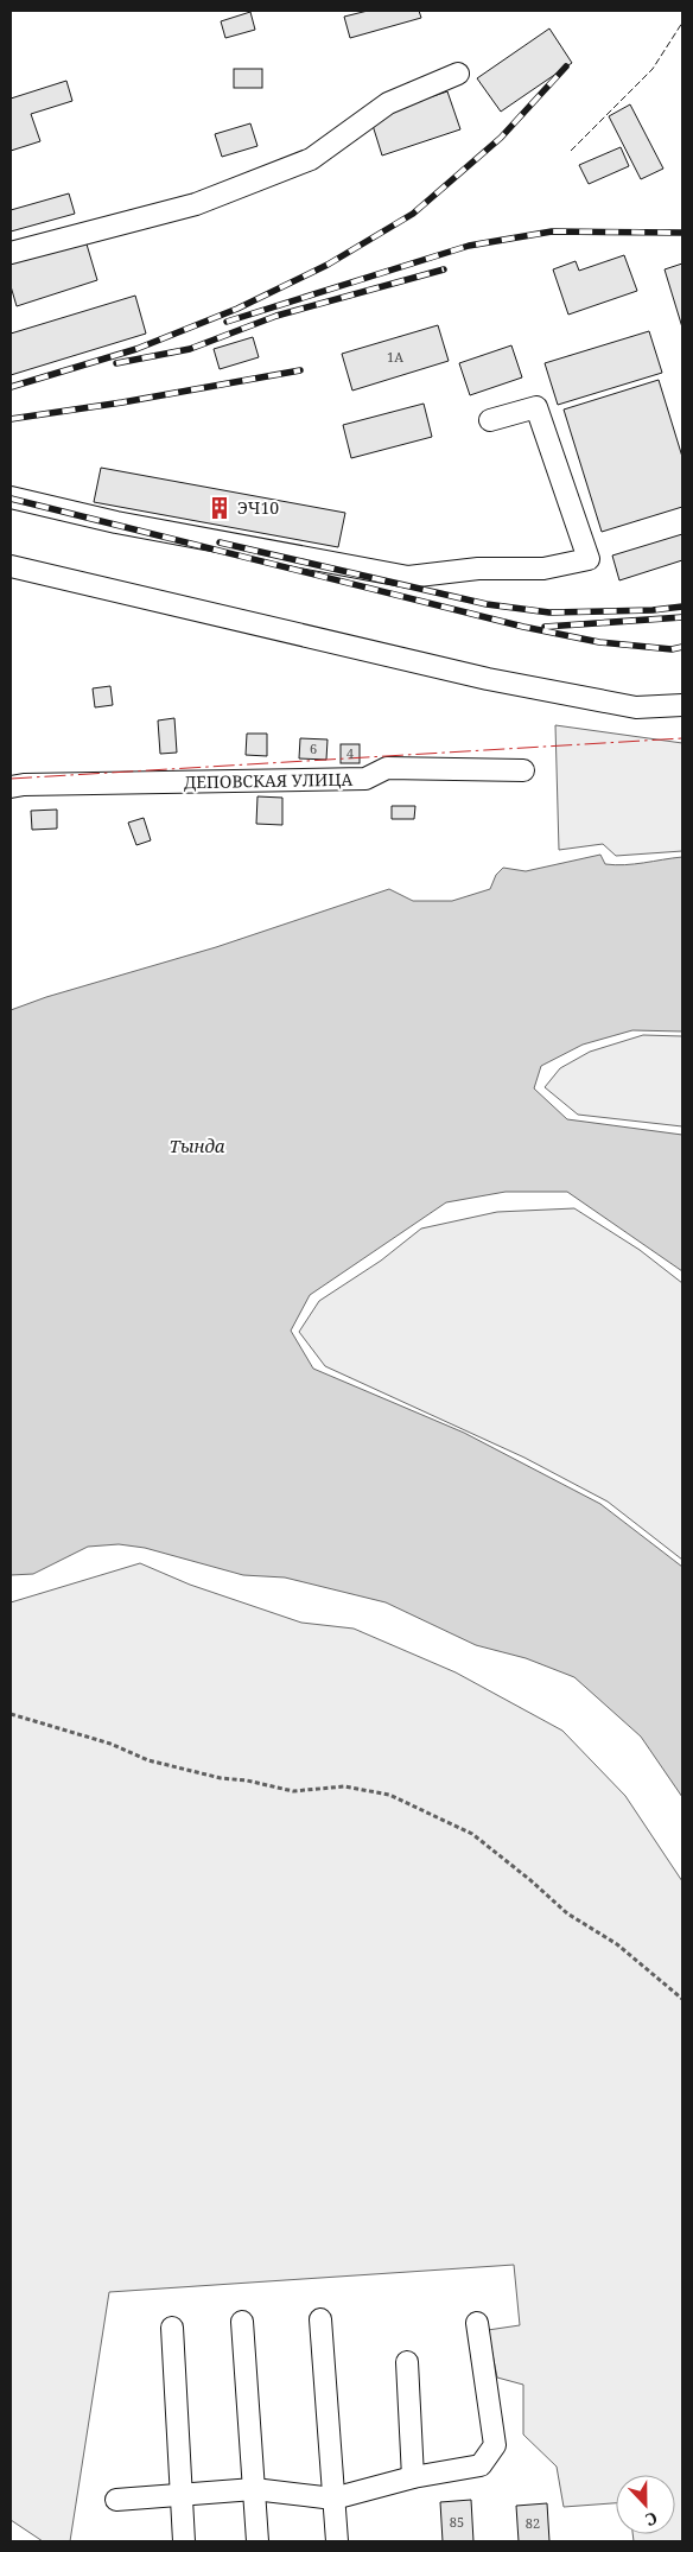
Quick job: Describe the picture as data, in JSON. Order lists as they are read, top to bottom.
{
  "streets": {
    "street": ["ДЕПОВСКАЯ УЛИЦА"]
  },
  "water": ["Тында"],
  "places": {
    "building": ["ЭЧ10"]
  },
  "house_numbers": [
    "1А",
    "6",
    "4",
    "85",
    "82"
  ],
  "north": "bottom"
}
